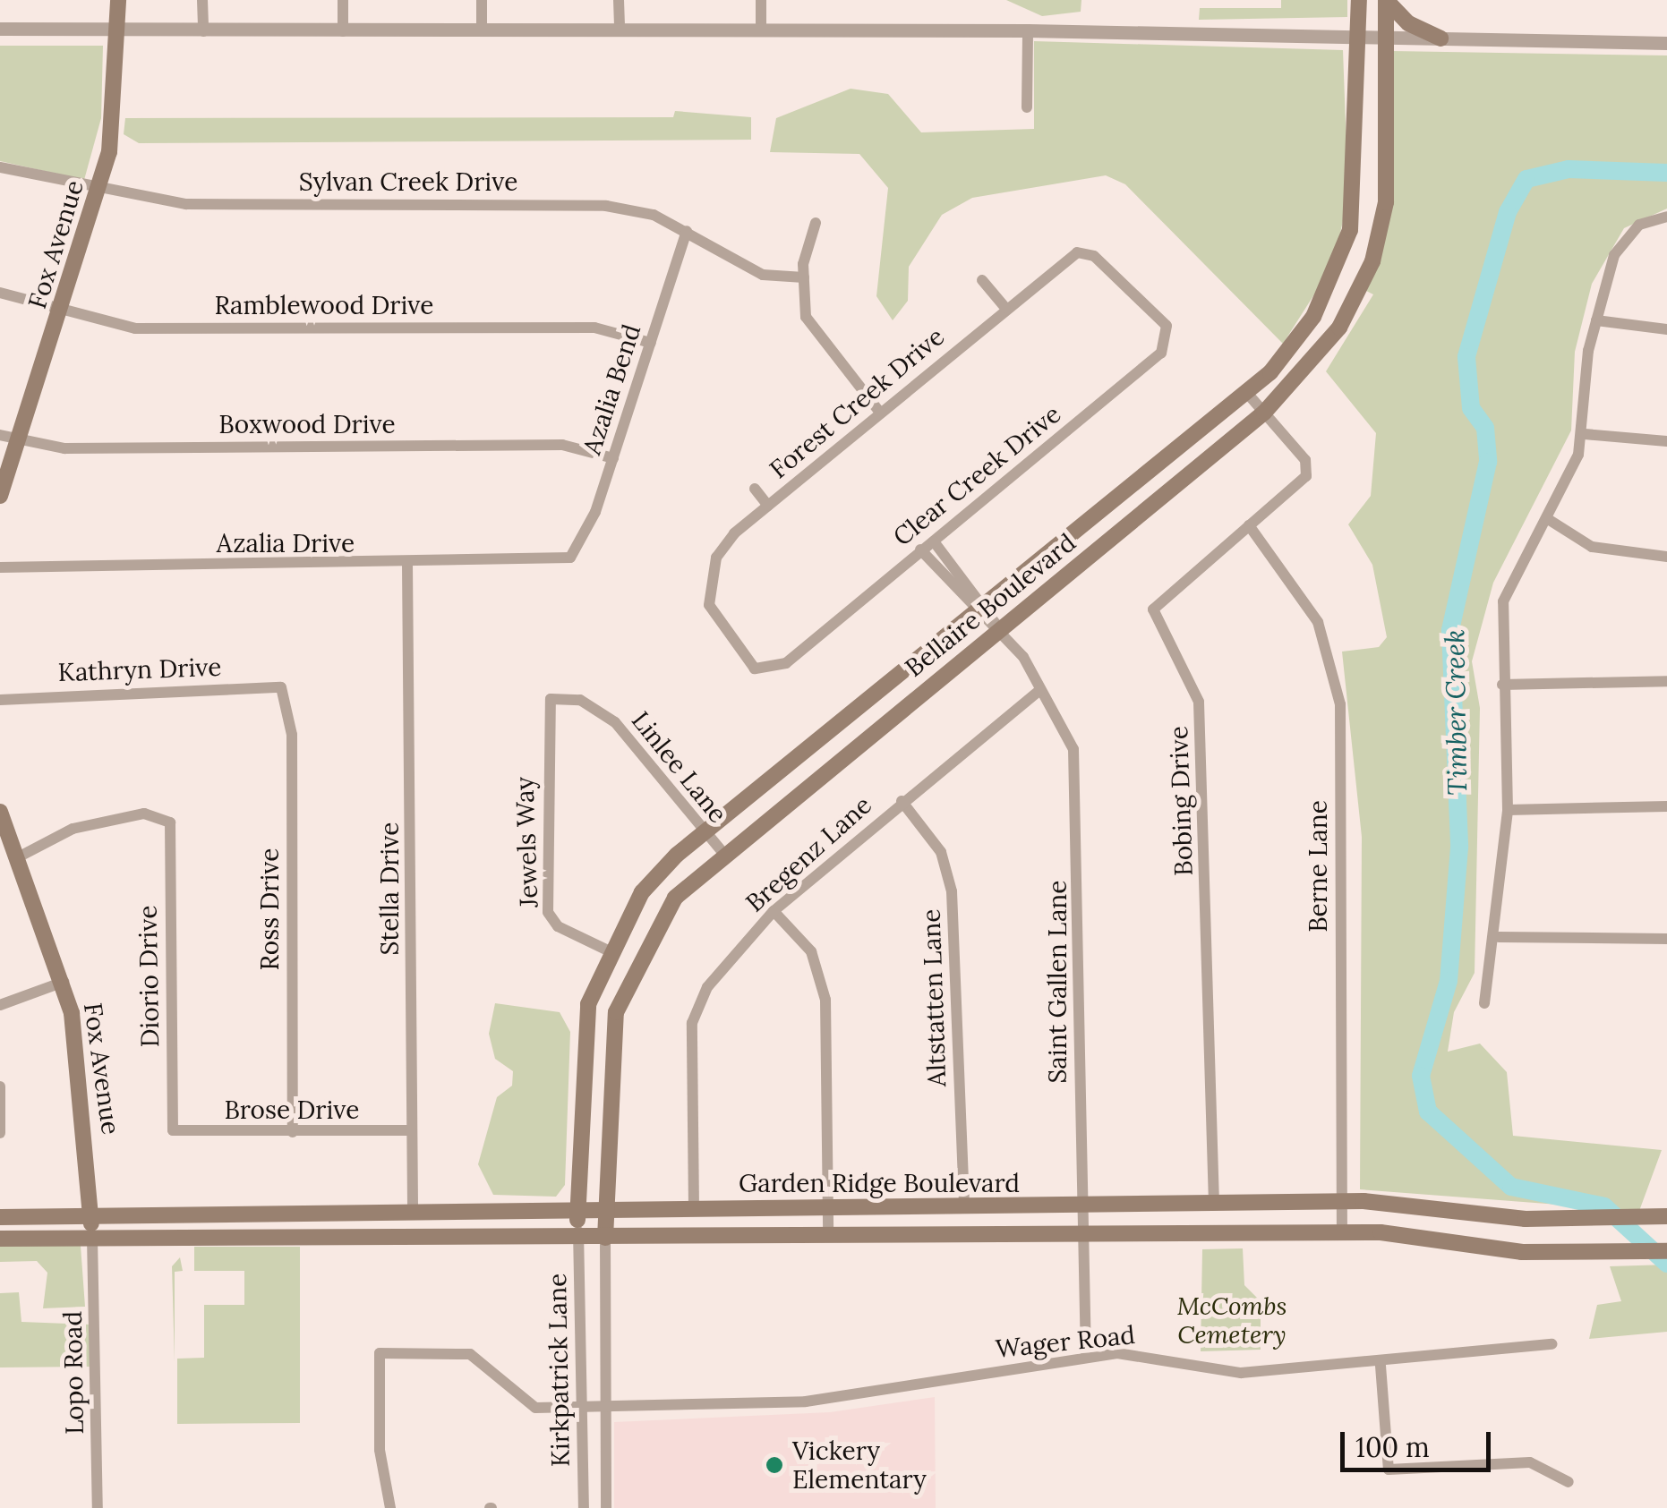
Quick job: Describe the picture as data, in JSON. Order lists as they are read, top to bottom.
{
  "streets": {
    "main road": ["Fox Avenue", "Bellaire Boulevard", "Garden Ridge Boulevard"],
    "street": [
      "Sylvan Creek Drive",
      "Ramblewood Drive",
      "Azalia Bend",
      "Forest Creek Drive",
      "Boxwood Drive",
      "Clear Creek Drive",
      "Azalia Drive",
      "Kathryn Drive",
      "Linlee Lane",
      "Bobing Drive",
      "Jewels Way",
      "Bregenz Lane",
      "Berne Lane",
      "Stella Drive",
      "Ross Drive",
      "Diorio Drive",
      "Saint Gallen Lane",
      "Altstatten Lane",
      "Brose Drive",
      "Wager Road",
      "Kirkpatrick Lane",
      "Lopo Road"
    ]
  },
  "crossings": [
    ["Sylvan Creek Drive", "Fox Avenue"],
    ["Sylvan Creek Drive", "Azalia Bend"],
    ["Fox Avenue", "Ramblewood Drive"],
    ["Fox Avenue", "Boxwood Drive"],
    ["Fox Avenue", "Diorio Drive"],
    ["Fox Avenue", "Garden Ridge Boulevard"],
    ["Fox Avenue", "Lopo Road"],
    ["Ramblewood Drive", "Azalia Bend"],
    ["Azalia Bend", "Boxwood Drive"],
    ["Azalia Bend", "Azalia Drive"],
    ["Forest Creek Drive", "Clear Creek Drive"],
    ["Azalia Drive", "Stella Drive"],
    ["Bellaire Boulevard", "Linlee Lane"],
    ["Bellaire Boulevard", "Bobing Drive"],
    ["Bellaire Boulevard", "Jewels Way"],
    ["Bellaire Boulevard", "Saint Gallen Lane"],
    ["Bellaire Boulevard", "Garden Ridge Boulevard"],
    ["Bellaire Boulevard", "Kirkpatrick Lane"],
    ["Kathryn Drive", "Ross Drive"],
    ["Linlee Lane", "Jewels Way"],
    ["Bobing Drive", "Berne Lane"],
    ["Bobing Drive", "Garden Ridge Boulevard"],
    ["Bregenz Lane", "Saint Gallen Lane"],
    ["Bregenz Lane", "Altstatten Lane"],
    ["Bregenz Lane", "Garden Ridge Boulevard"],
    ["Berne Lane", "Garden Ridge Boulevard"],
    ["Stella Drive", "Brose Drive"],
    ["Stella Drive", "Garden Ridge Boulevard"],
    ["Ross Drive", "Brose Drive"],
    ["Diorio Drive", "Brose Drive"],
    ["Saint Gallen Lane", "Garden Ridge Boulevard"],
    ["Saint Gallen Lane", "Wager Road"],
    ["Altstatten Lane", "Garden Ridge Boulevard"],
    ["Garden Ridge Boulevard", "Kirkpatrick Lane"],
    ["Garden Ridge Boulevard", "Lopo Road"],
    ["Wager Road", "Kirkpatrick Lane"]
  ],
  "water": ["Timber Creek"],
  "parks": ["McCombs Cemetery"],
  "places": ["Vickery Elementary"],
  "scale_bar": "100 m"
}
